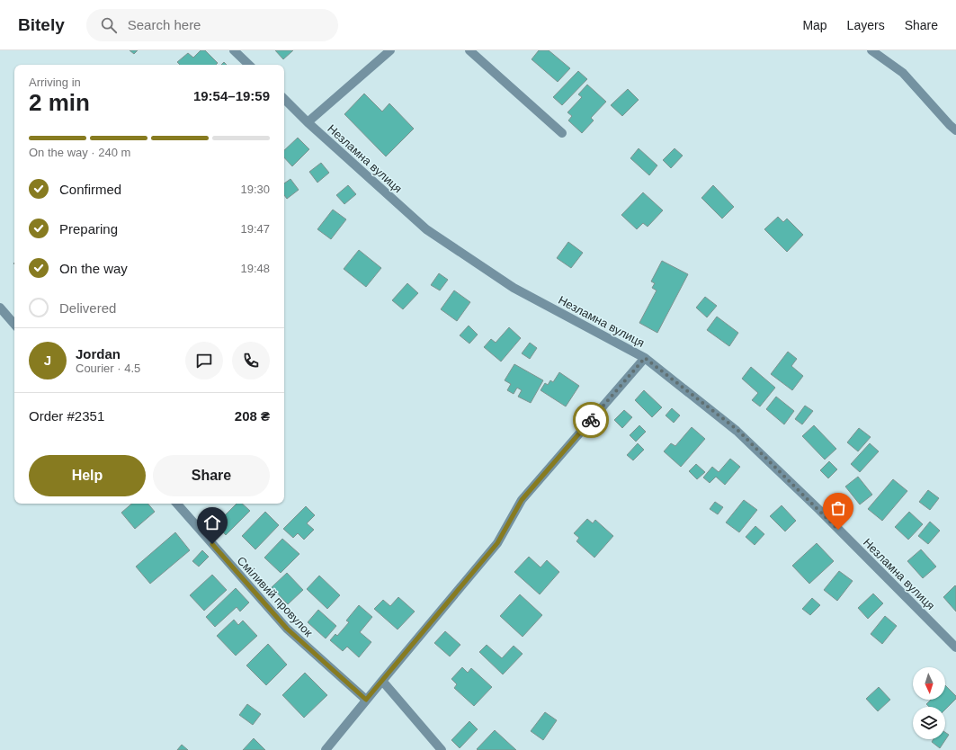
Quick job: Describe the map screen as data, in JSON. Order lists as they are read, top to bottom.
{
  "streets": {
    "street": ["Незламна вулиця", "Сміливий провулок"]
  },
  "north": "bottom",
  "page": {
    "header": "Bitely",
    "search": "Search here",
    "nav": ["Map", "Layers", "Share"],
    "heading": ["2 min", "Arriving in", "19:54–19:59"],
    "panel": [
      "Jordan",
      "Courier · 4.5",
      "Order #2351",
      "208 ₴"
    ],
    "bar": "On the way · 240 m",
    "list": [
      ["Confirmed", "19:30"],
      ["Preparing", "19:47"],
      ["On the way", "19:48"],
      "Delivered"
    ],
    "round": "J",
    "buttons": ["Help", "Share"]
  }
}
